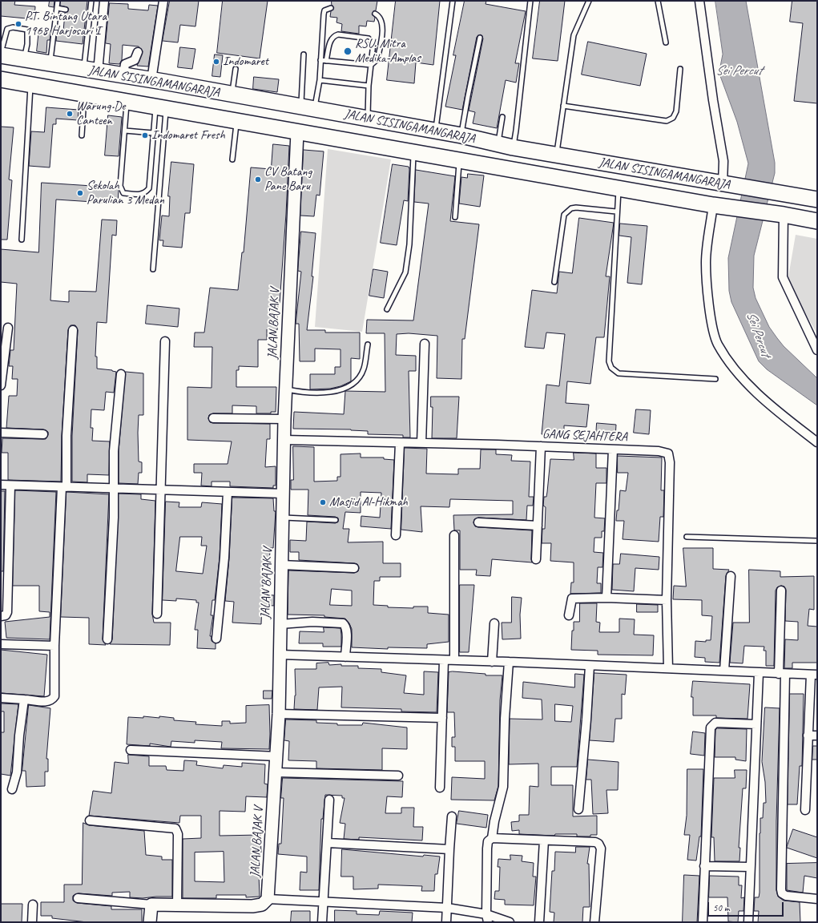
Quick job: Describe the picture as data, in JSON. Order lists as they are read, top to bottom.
{
  "streets": {
    "highway": ["JALAN SISINGAMANGARAJA"],
    "street": ["JALAN BAJAK V", "GANG SEJAHTERA"]
  },
  "crossings": [
    ["JALAN SISINGAMANGARAJA", "JALAN BAJAK V"],
    ["JALAN BAJAK V", "GANG SEJAHTERA"]
  ],
  "water": ["Sei Percut"],
  "places": [
    "PT. Bintang Utara 1968 Harjosari I",
    "RSU. Mitra Medika-Amplas",
    "Indomaret",
    "Warung De Canteen",
    "Indomaret Fresh",
    "CV Batang Pane Baru",
    "Sekolah Parulian 3 Medan",
    "Masjid Al-Hikmah"
  ],
  "scale_bar": "50 m"
}
